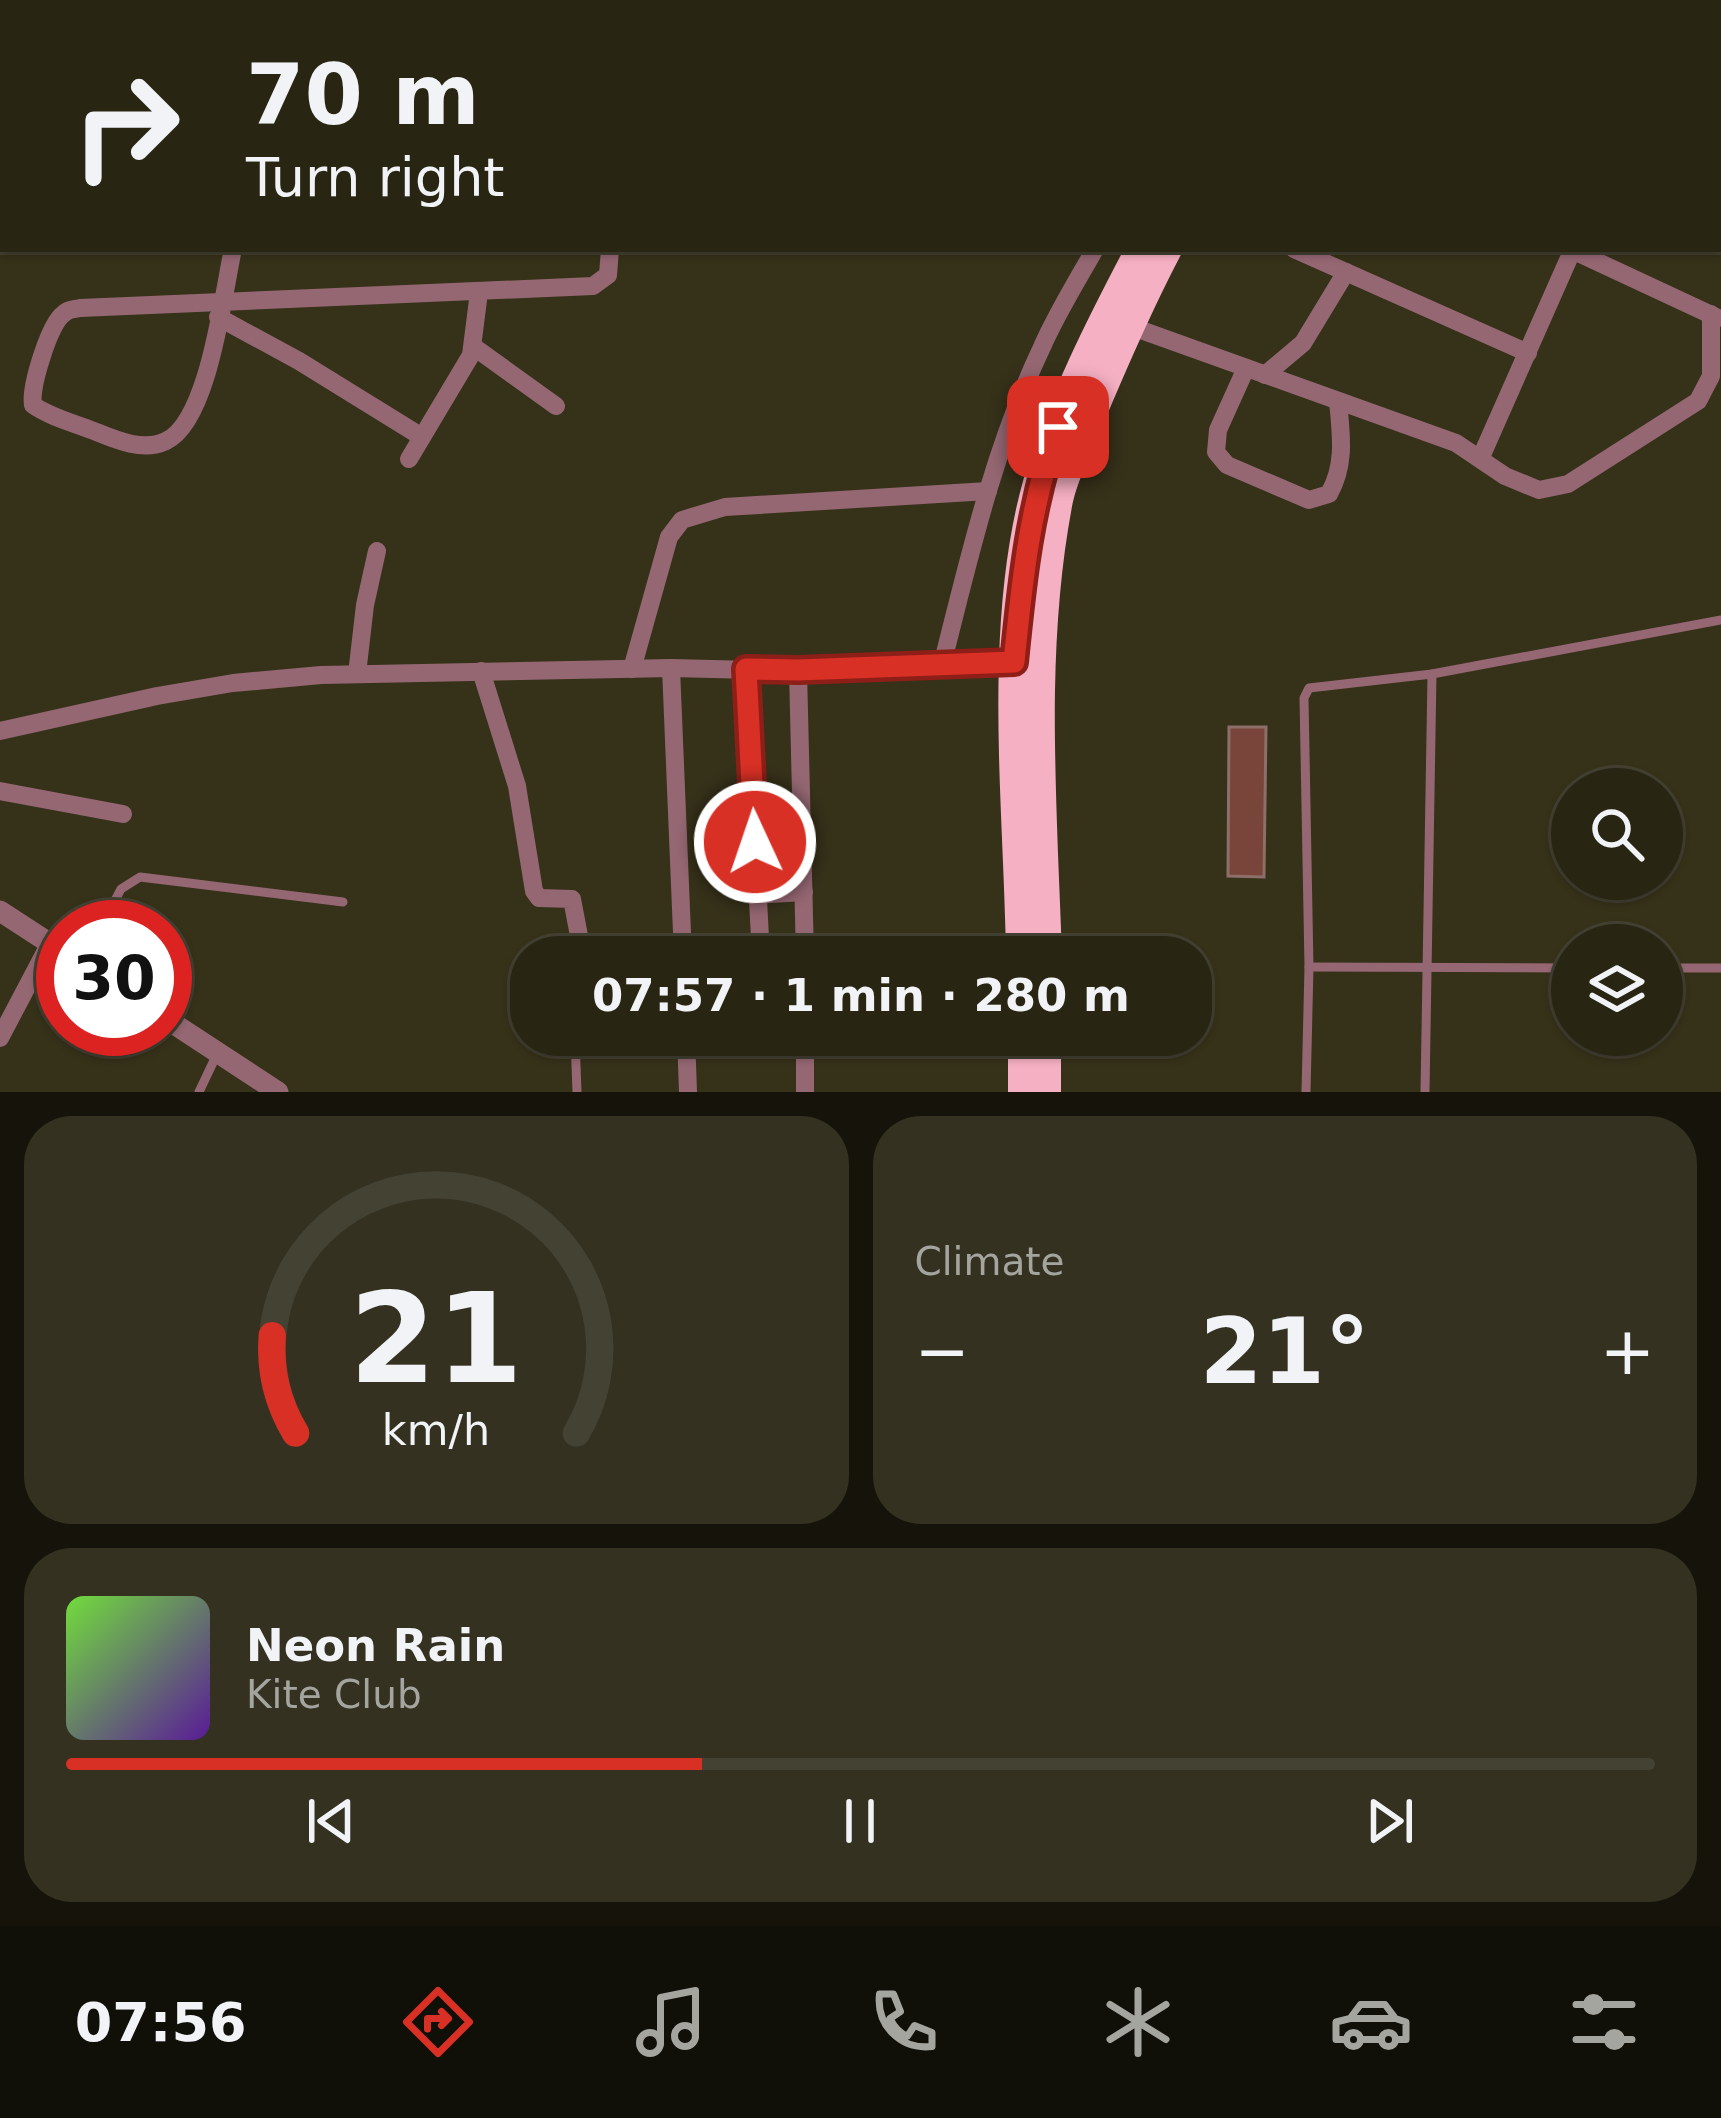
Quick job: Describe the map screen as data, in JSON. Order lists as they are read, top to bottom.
{
  "page": {
    "turn": ["70 m", "Turn right"],
    "limit": "30",
    "trip": "07:57 · 1 min · 280 m",
    "tile": "Climate",
    "heat": ["−", "21°", "+"],
    "song": ["Neon Rain", "Kite Club"],
    "tabs": "07:56",
    "gauge": ["21", "km/h"]
  }
}
